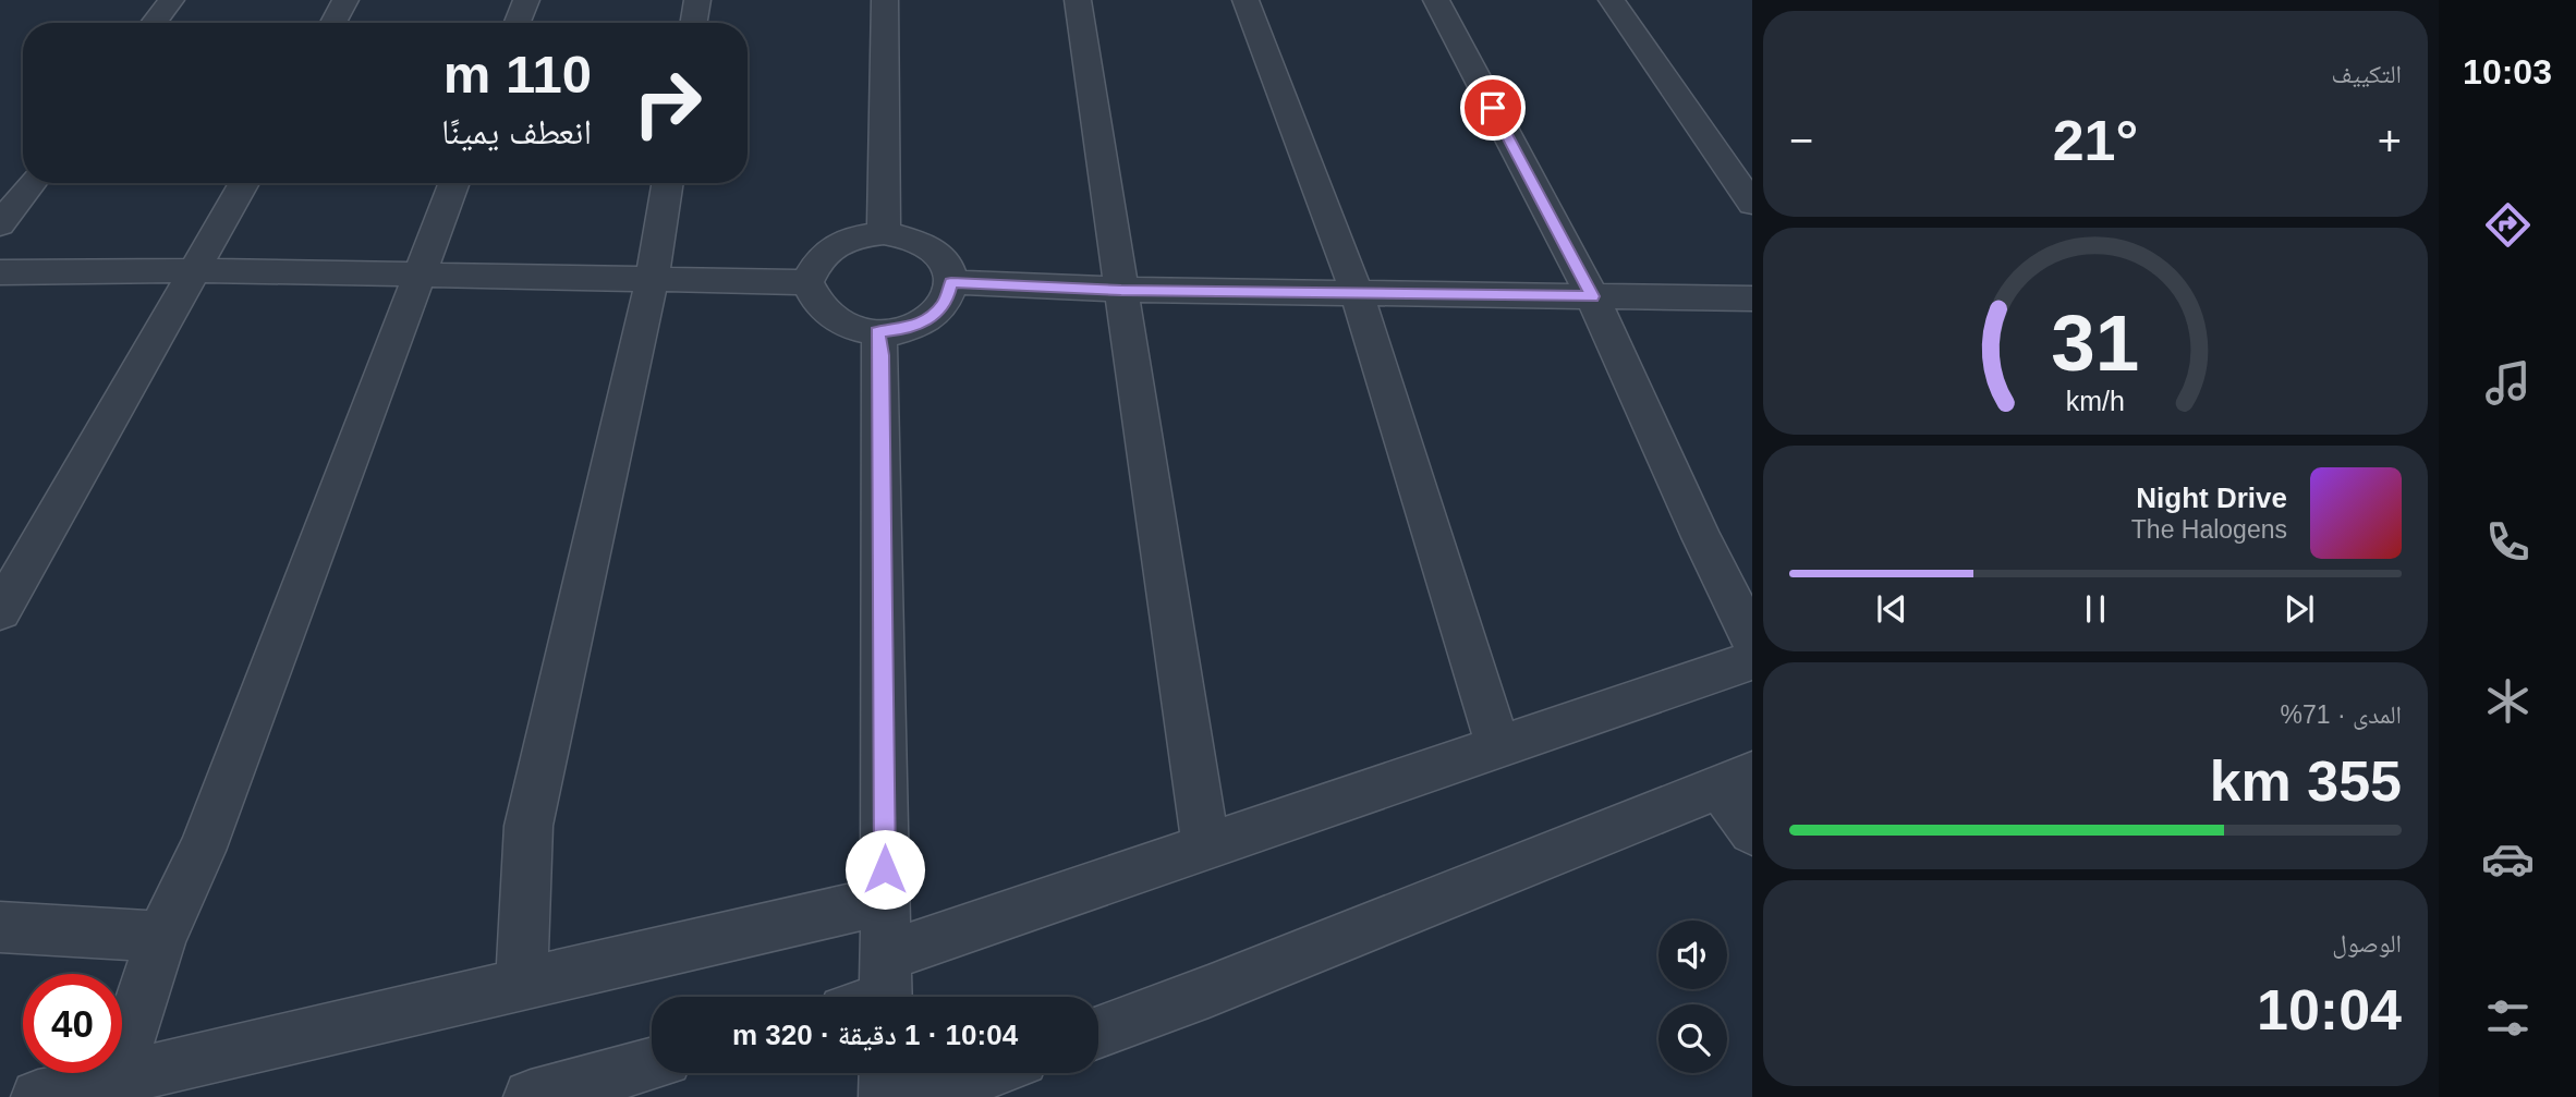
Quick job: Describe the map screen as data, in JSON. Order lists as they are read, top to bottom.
{
  "page": {
    "tabs": "10:03",
    "tile": [
      "التكييف",
      ["المدى · 71%", "355 km"],
      ["الوصول", "10:04"]
    ],
    "turn": ["110 m", "انعطف يمينًا"],
    "heat": ["−", "21°", "+"],
    "song": ["Night Drive", "The Halogens"],
    "limit": "40",
    "trip": "10:04 · 1 دقيقة · 320 m",
    "gauge": ["31", "km/h"]
  }
}
